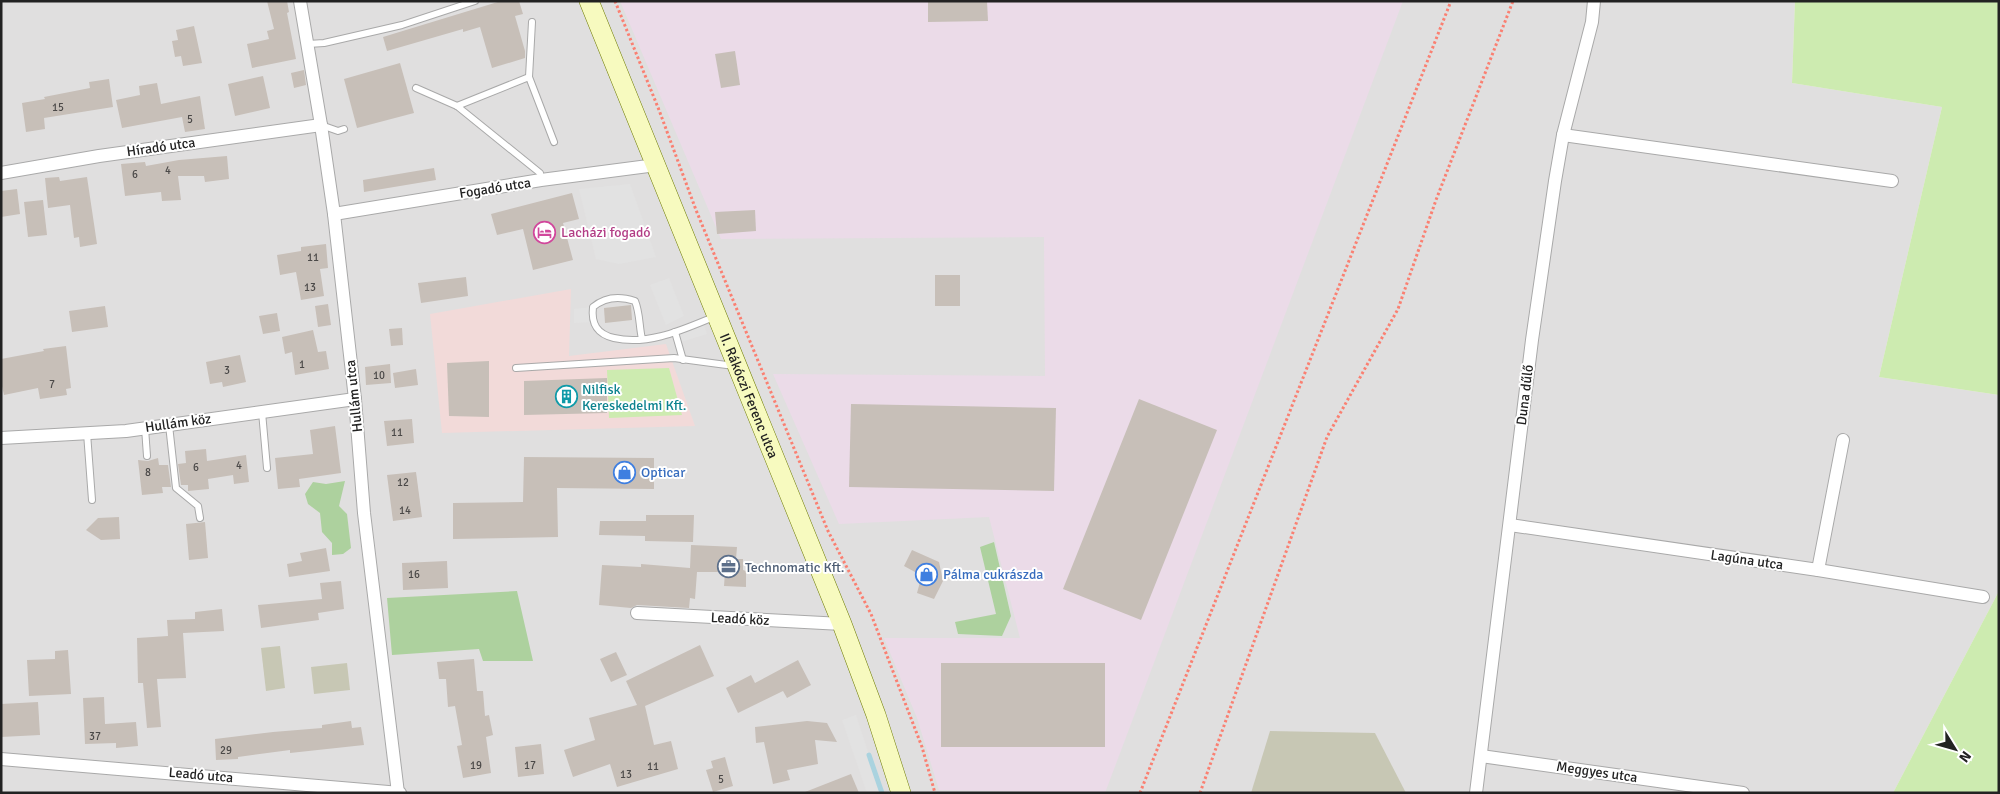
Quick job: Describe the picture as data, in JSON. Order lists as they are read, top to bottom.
{
  "streets": {
    "main road": ["II. Rákóczi Ferenc utca"],
    "street": [
      "Híradó utca",
      "Fogadó utca",
      "Duna dűlő",
      "Hullám utca",
      "Hullám köz",
      "Lagúna utca",
      "Leadó köz",
      "Meggyes utca",
      "Leadó utca"
    ]
  },
  "crossings": [
    ["Híradó utca", "Hullám utca"],
    ["Fogadó utca", "II. Rákóczi Ferenc utca"],
    ["Fogadó utca", "Hullám utca"],
    ["II. Rákóczi Ferenc utca", "Leadó köz"],
    ["Duna dűlő", "Lagúna utca"],
    ["Duna dűlő", "Meggyes utca"],
    ["Hullám utca", "Hullám köz"],
    ["Hullám utca", "Leadó utca"]
  ],
  "places": {
    "hotel": ["Lacházi fogadó"],
    "building": ["Nilfisk Kereskedelmi Kft."],
    "shop": ["Opticar", "Pálma cukrászda"],
    "office": ["Technomatic Kft."]
  },
  "house_numbers": [
    "15",
    "5",
    "4",
    "6",
    "11",
    "13",
    "1",
    "3",
    "10",
    "7",
    "11",
    "4",
    "6",
    "8",
    "12",
    "14",
    "16",
    "37",
    "29",
    "19",
    "17",
    "11",
    "13",
    "5"
  ],
  "north": "bottom right"
}
